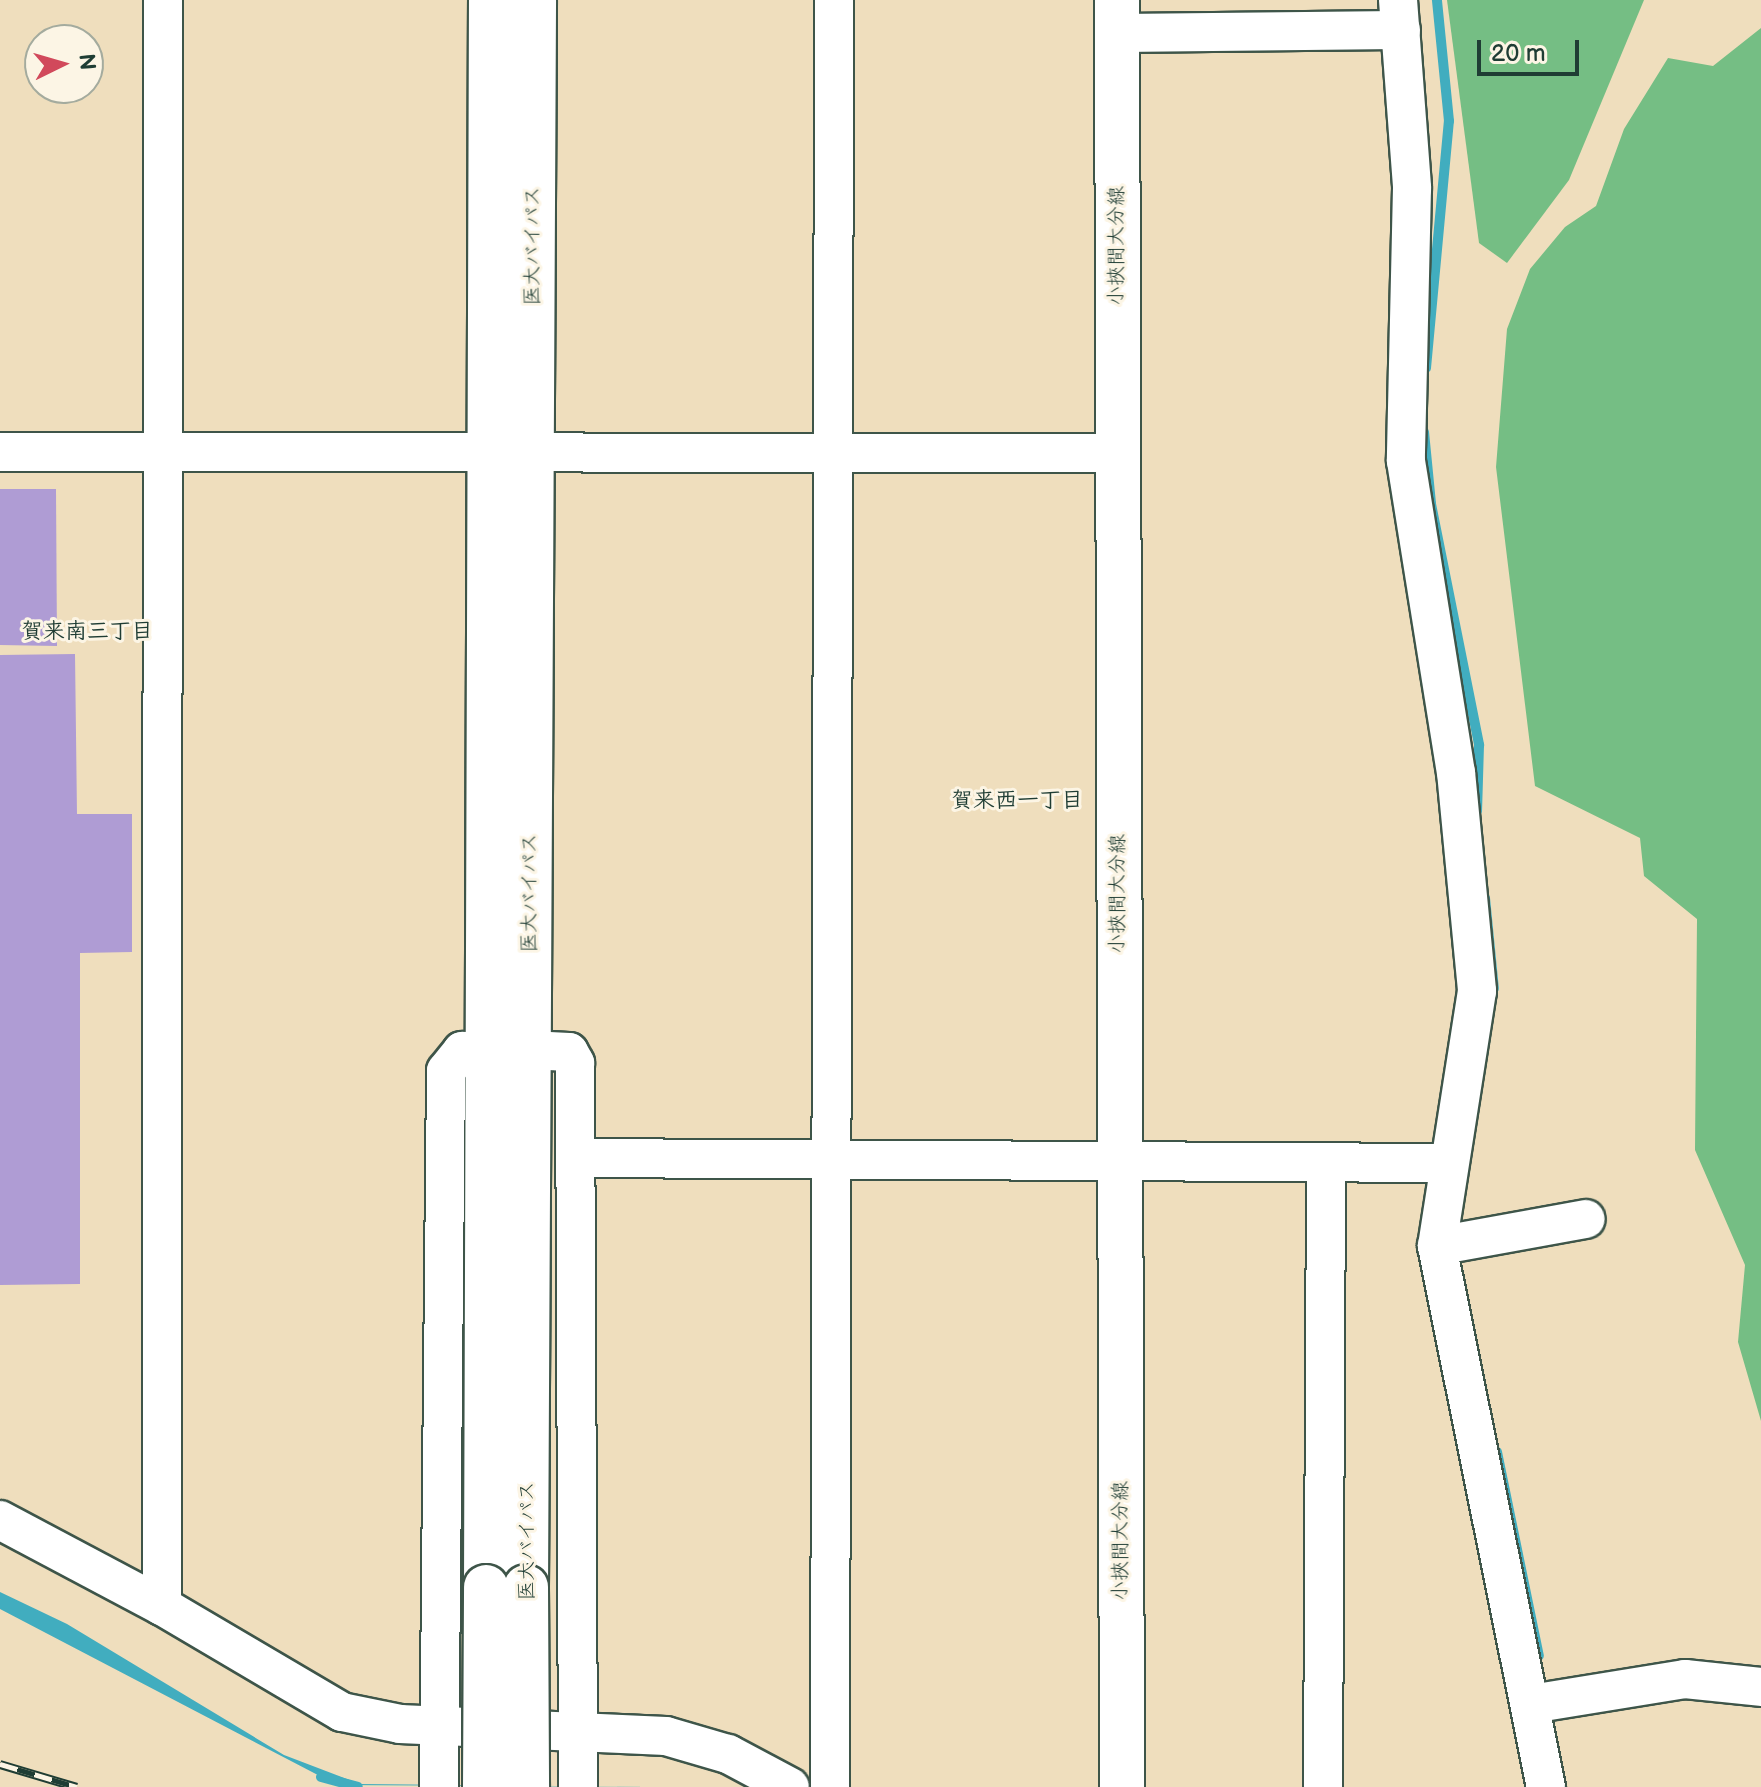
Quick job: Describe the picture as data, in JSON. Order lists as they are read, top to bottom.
{
  "streets": {
    "main road": ["医大バイパス", "小挾間大分線"]
  },
  "districts": ["賀来南三丁目", "賀来西一丁目"],
  "scale_bar": "20 m",
  "north": "right"
}
